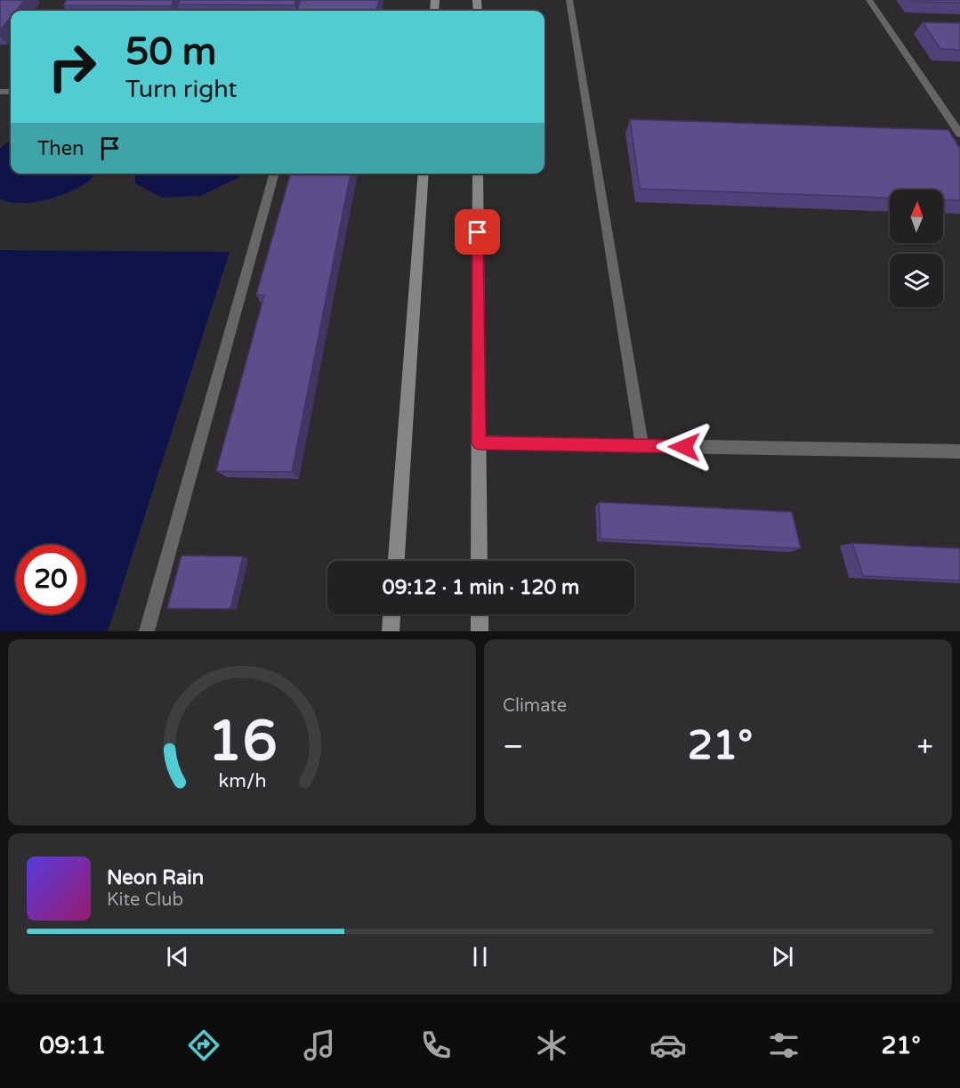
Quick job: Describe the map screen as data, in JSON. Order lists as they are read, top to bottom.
{
  "north": "top",
  "page": {
    "turn": ["50 m", "Turn right"],
    "then": "Then",
    "limit": "20",
    "trip": "09:12 · 1 min · 120 m",
    "tile": "Climate",
    "heat": ["−", "21°", "+"],
    "song": ["Neon Rain", "Kite Club"],
    "tabs": ["09:11", "21°"],
    "gauge": ["16", "km/h"]
  }
}
